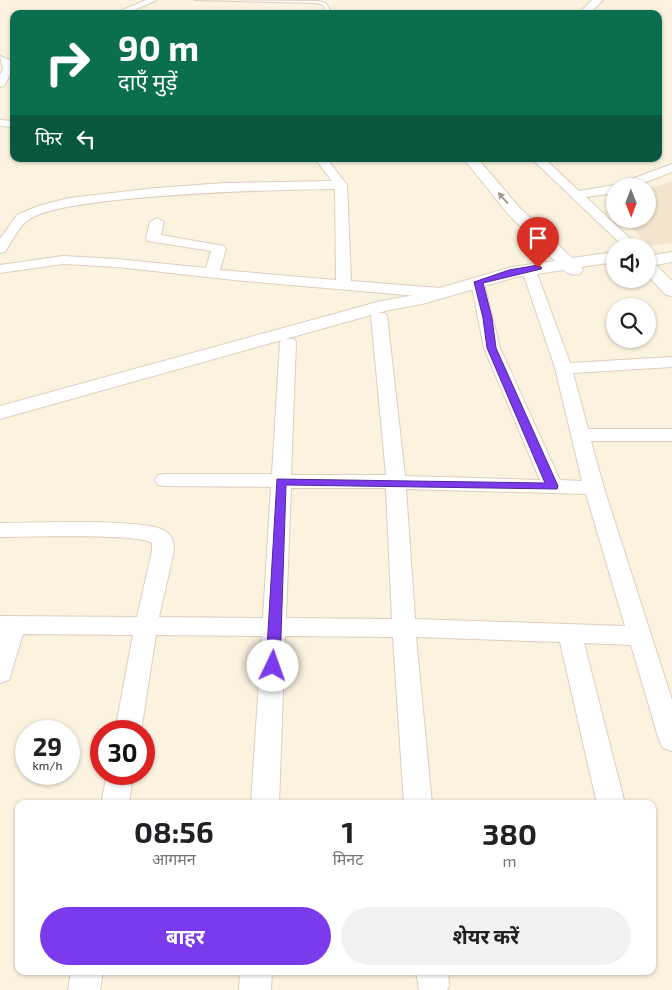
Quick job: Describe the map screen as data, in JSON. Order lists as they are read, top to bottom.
{
  "north": "bottom",
  "page": {
    "turn": ["90 m", "दाएँ मुड़ें"],
    "then": "फिर",
    "speed": "29 km/h",
    "limit": "30",
    "eta": [
      "08:56",
      "आगमन",
      "1",
      "मिनट",
      "380",
      "m"
    ],
    "buttons": ["बाहर", "शेयर करें"]
  }
}
